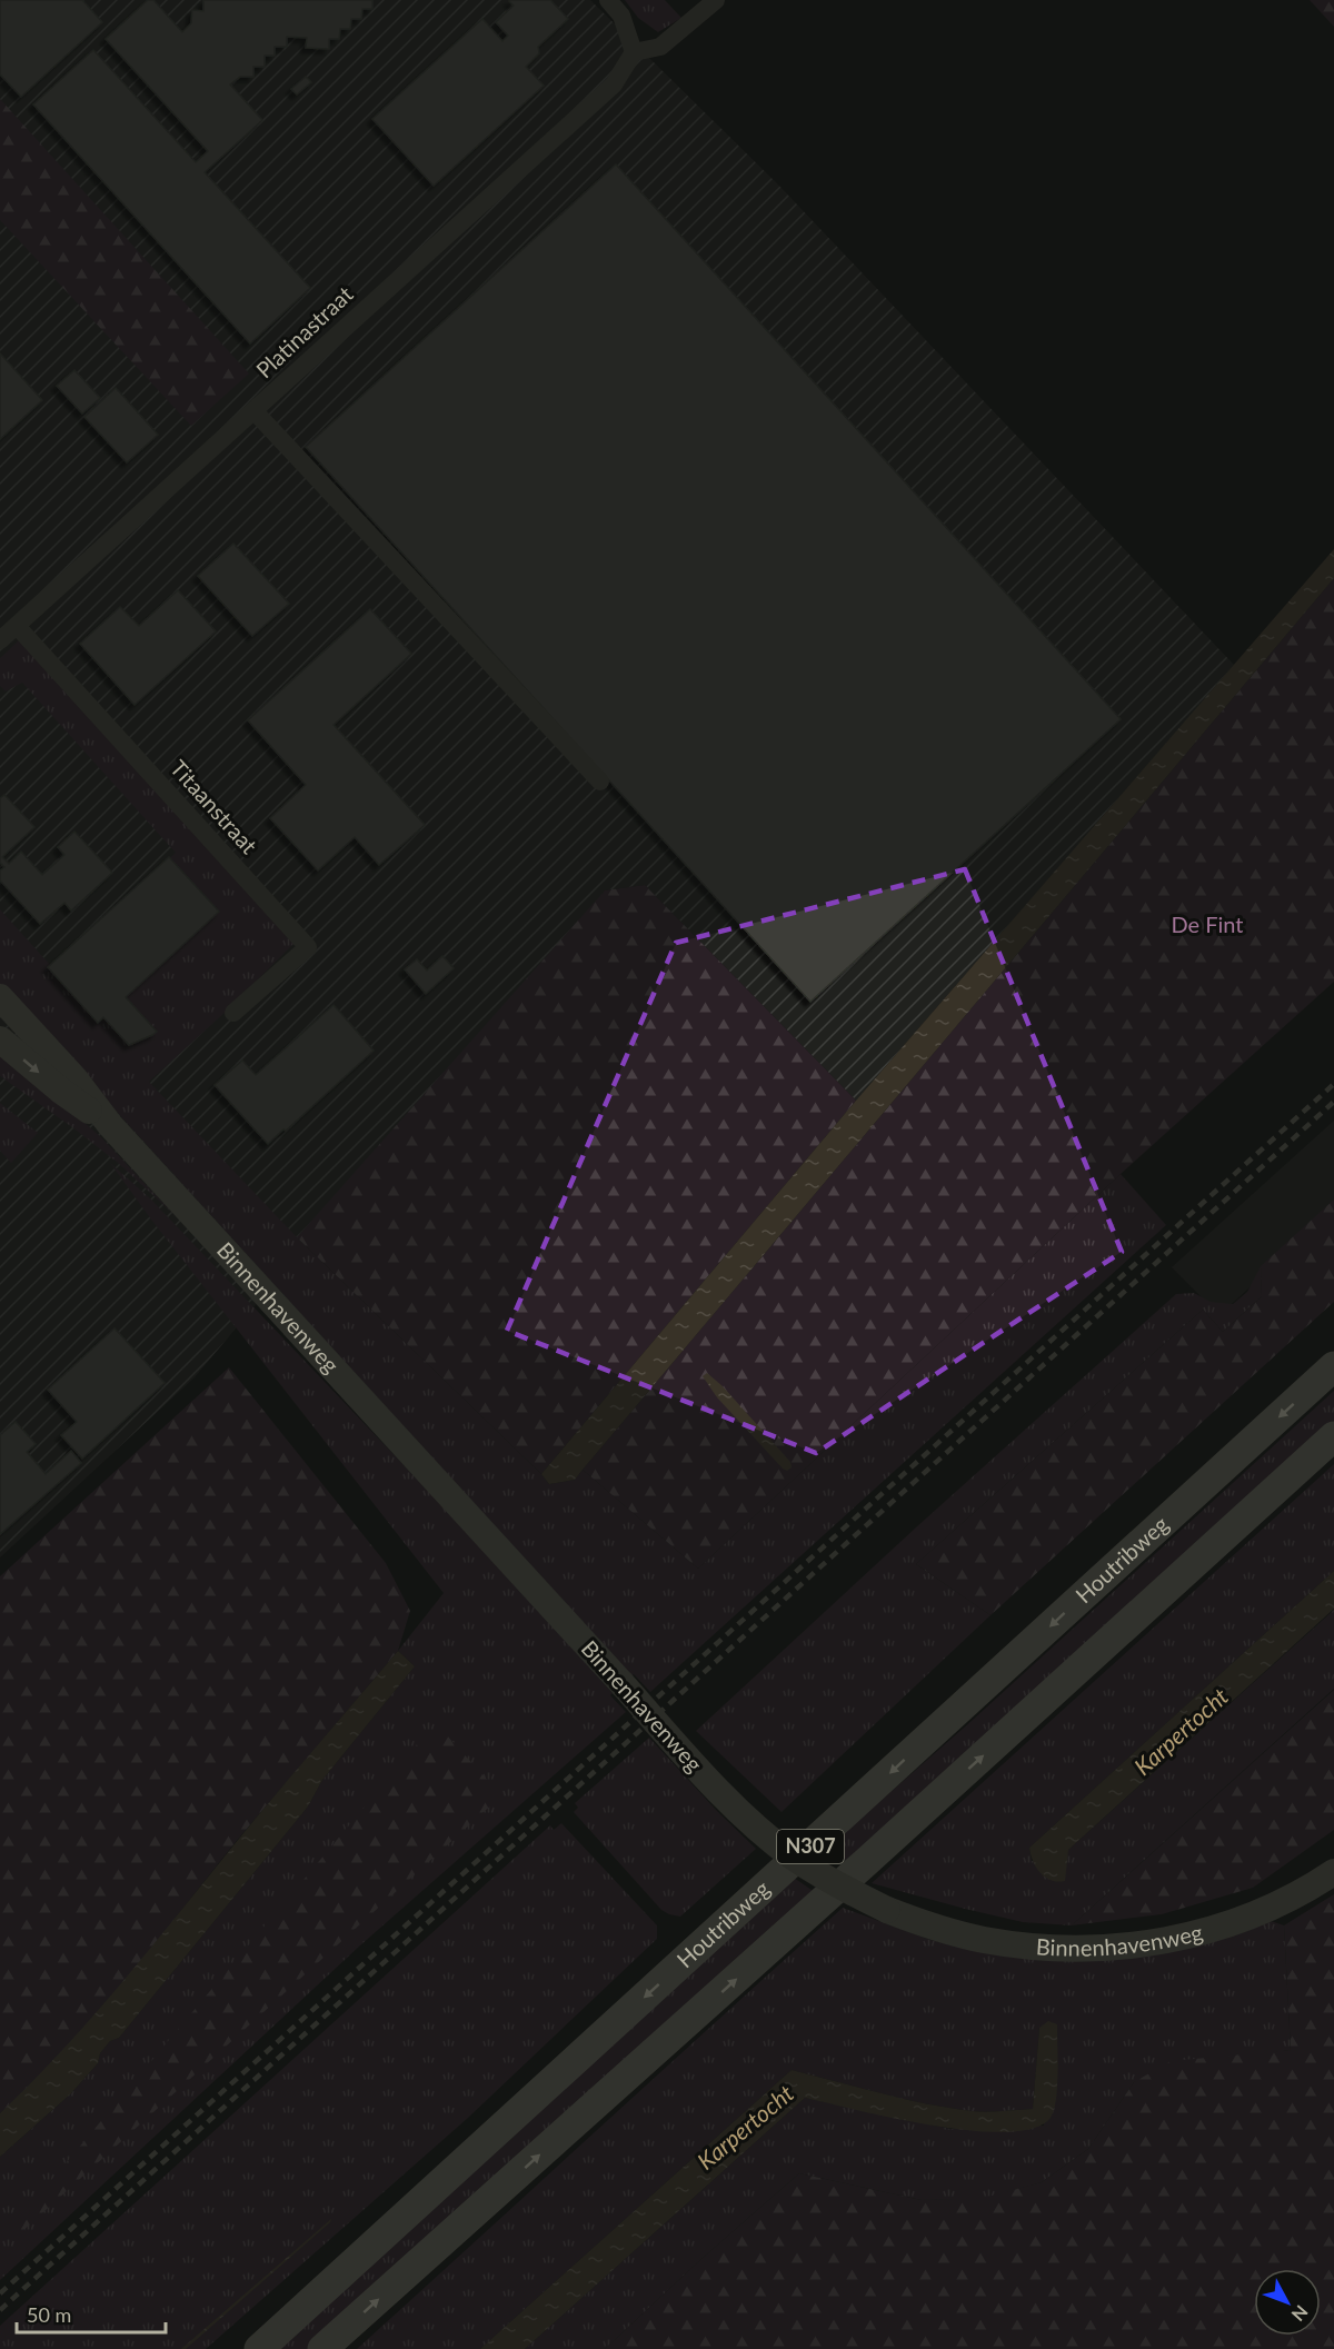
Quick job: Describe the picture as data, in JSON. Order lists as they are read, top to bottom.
{
  "streets": {
    "main road": ["Binnenhavenweg", "Houtribweg", "N307"],
    "street": ["Platinastraat", "Titaanstraat"]
  },
  "crossings": [
    ["Platinastraat", "Titaanstraat"]
  ],
  "water": ["Karpertocht"],
  "parks": ["De Fint"],
  "scale_bar": "50 m",
  "north": "bottom right"
}
